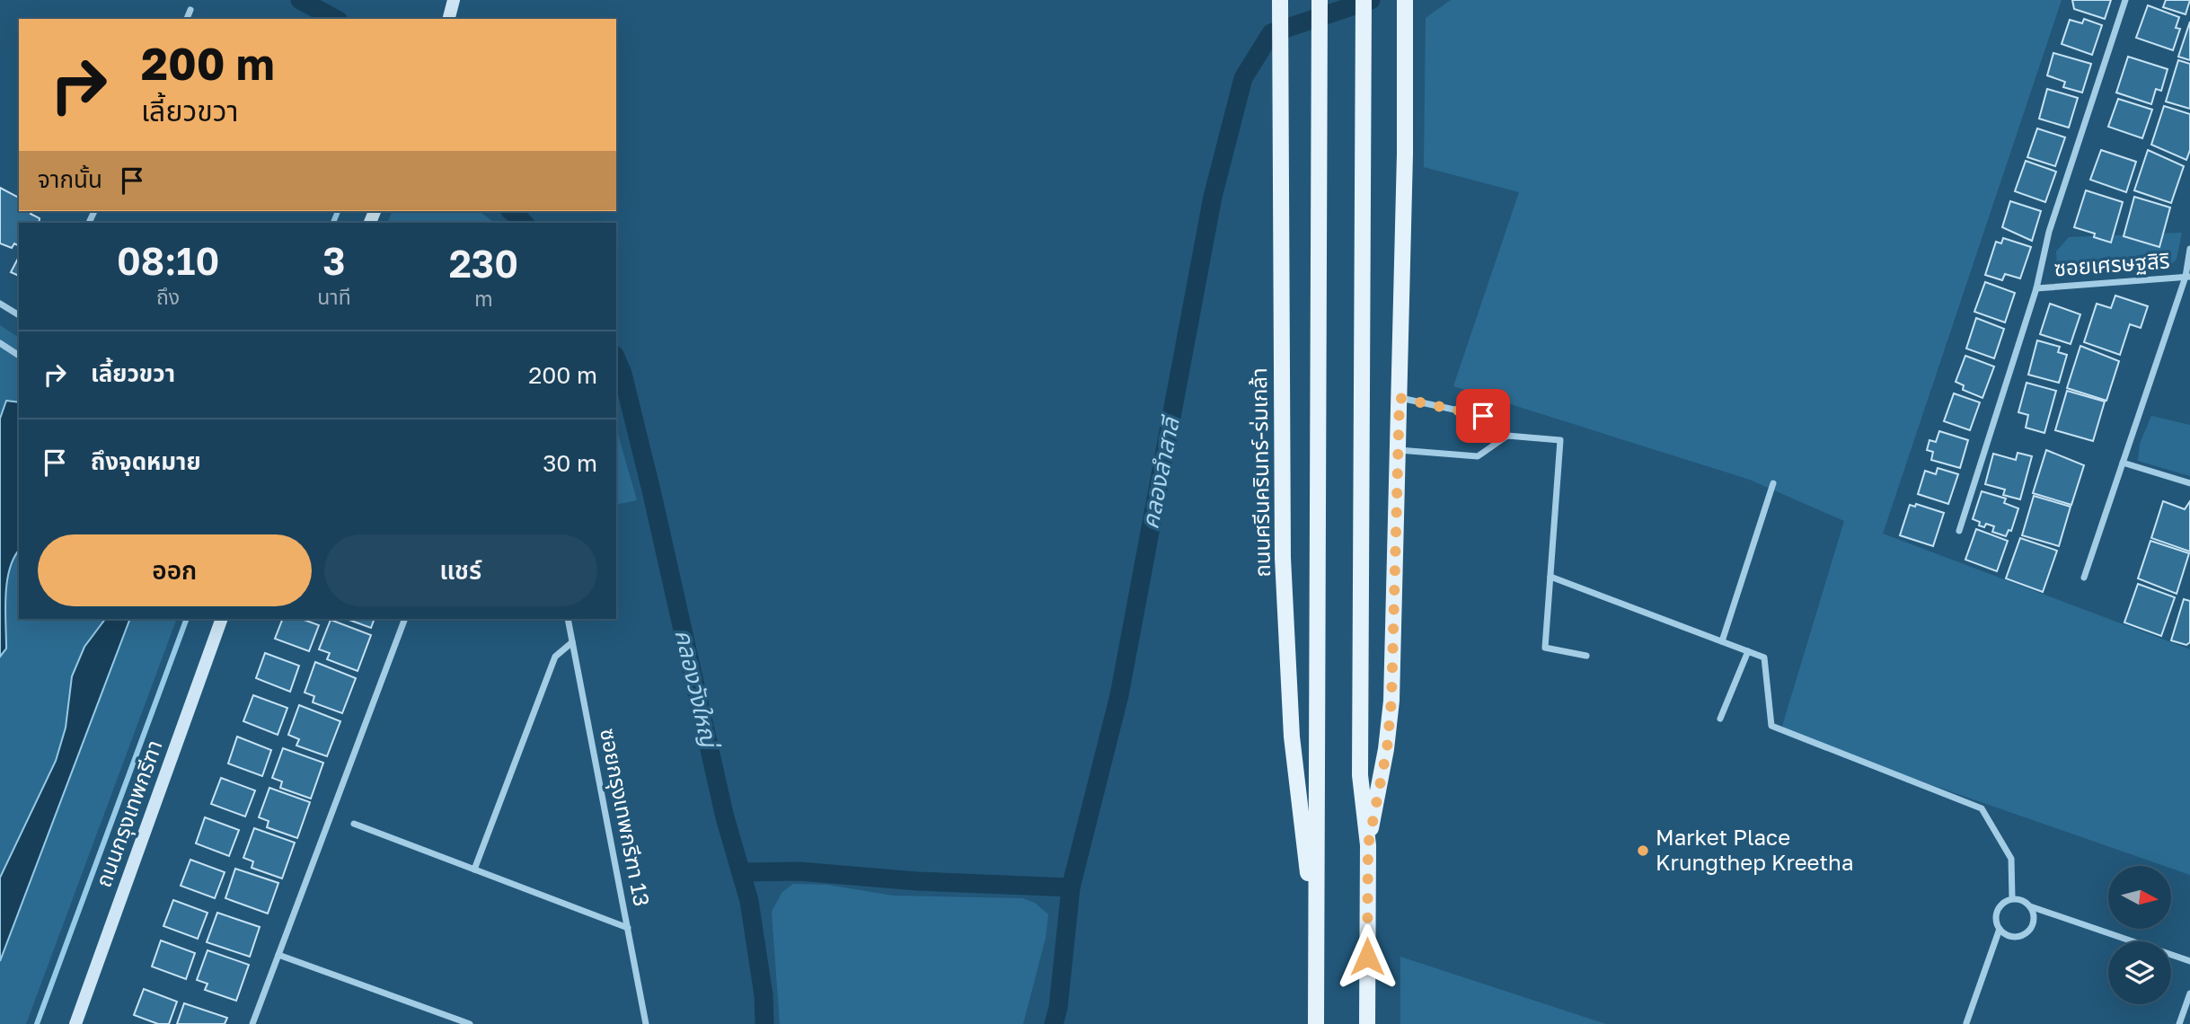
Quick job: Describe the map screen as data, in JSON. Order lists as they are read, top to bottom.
{
  "streets": {
    "main road": ["ถนนศรีนครินทร์-ร่มเกล้า", "ถนนกรุงเทพกรีฑา"],
    "street": ["ซอยเศรษฐสิริ", "ซอยกรุงเทพกรีฑา 13"]
  },
  "water": ["คลองลำสาลี", "คลองวังใหญ่"],
  "places": ["Market Place Krungthep Kreetha"],
  "north": "right",
  "page": {
    "turn": ["200 m", "เลี้ยวขวา"],
    "then": "จากนั้น",
    "eta": [
      "08:10",
      "ถึง",
      "3",
      "นาที",
      "230",
      "m"
    ],
    "list": [
      {
        "name": "เลี้ยวขวา",
        "value": "200 m"
      },
      {
        "name": "ถึงจุดหมาย",
        "value": "30 m"
      }
    ],
    "buttons": ["ออก", "แชร์"]
  }
}
